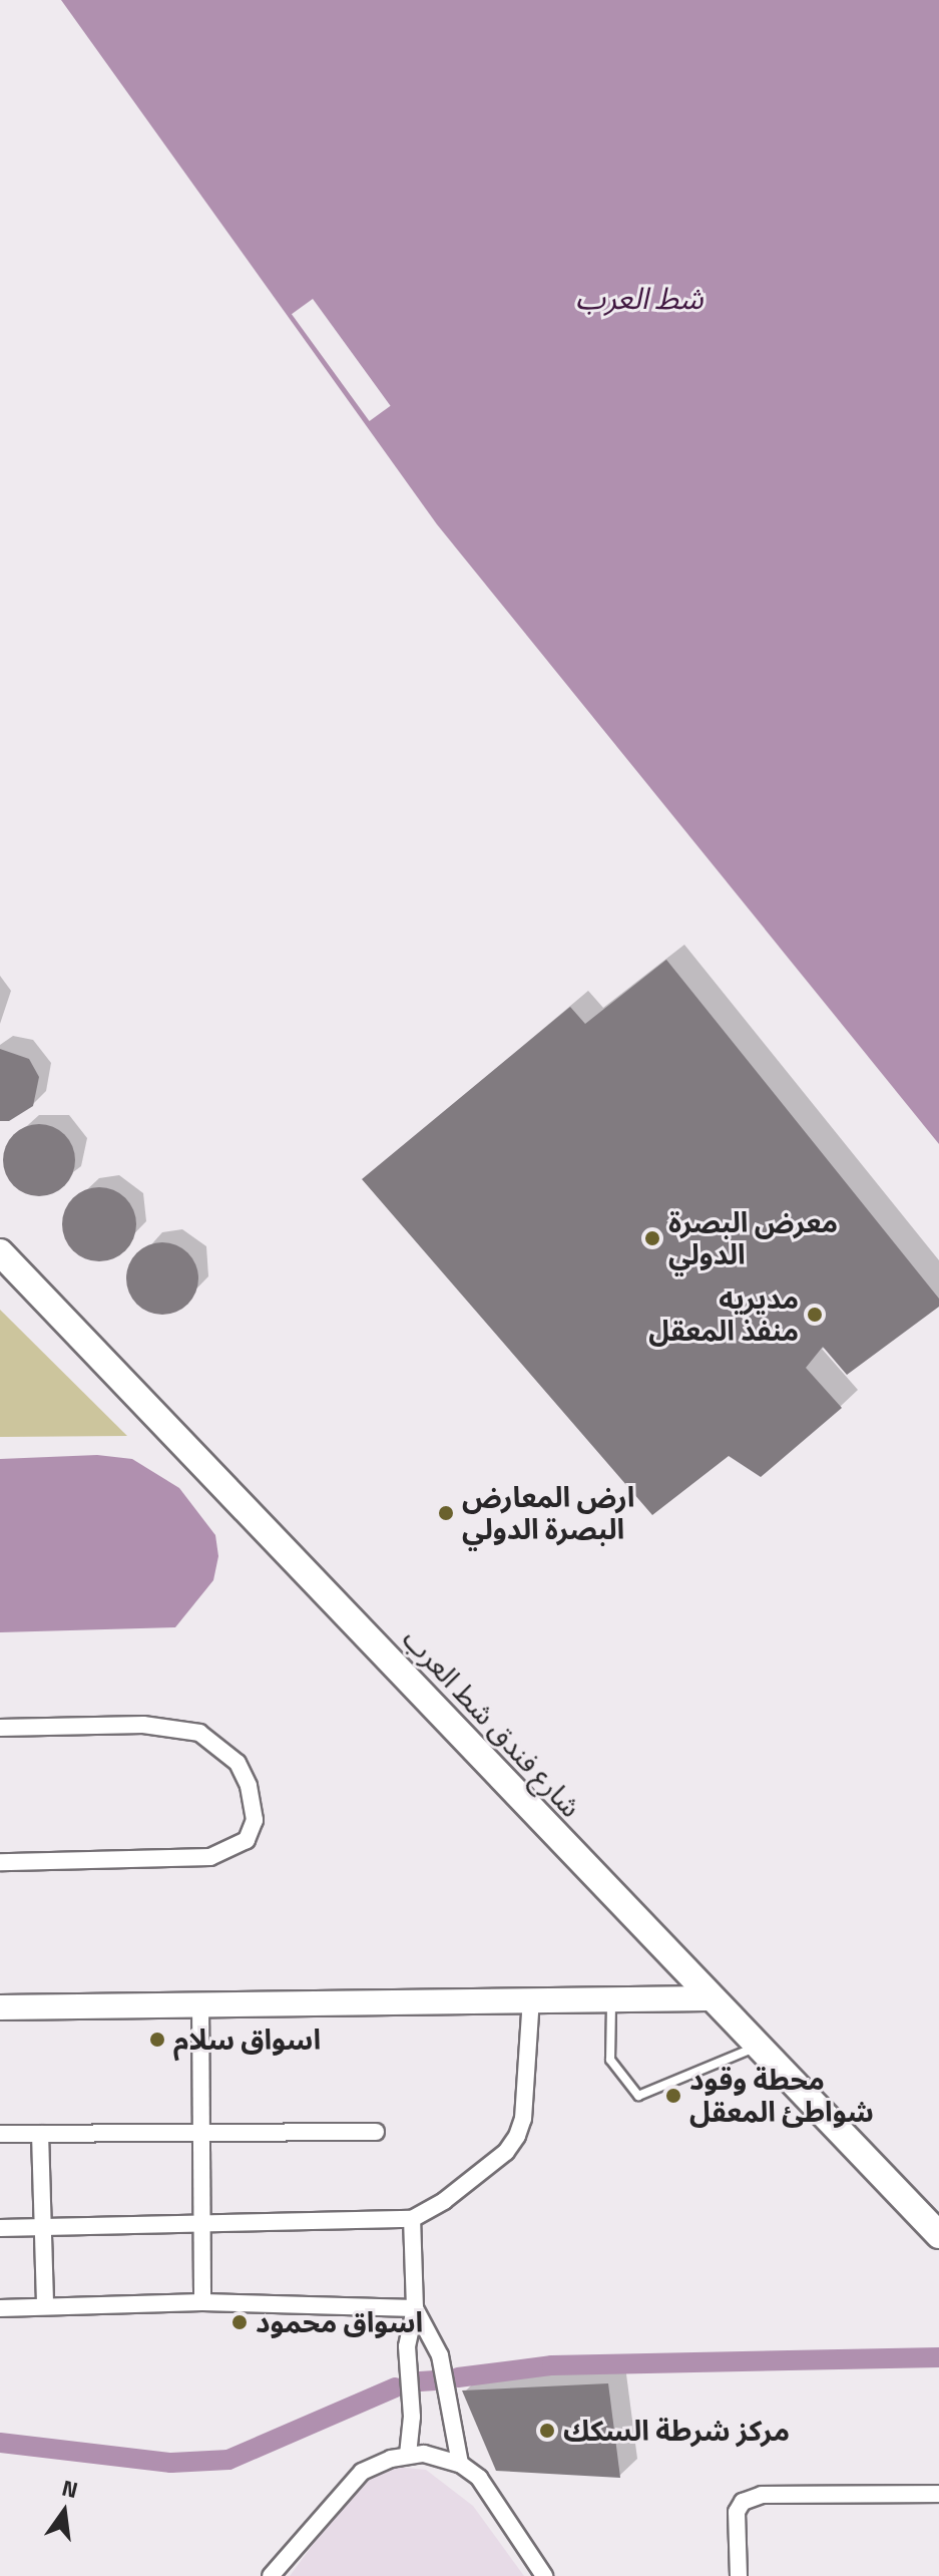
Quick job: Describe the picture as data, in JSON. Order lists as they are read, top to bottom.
{
  "streets": {
    "main road": ["شارع فندق شط العرب"]
  },
  "water": ["شط العرب"],
  "places": [
    "معرض البصرة الدولي",
    "مديريه منفذ المعقل",
    "ارض المعارض البصرة الدولي",
    "اسواق سلام",
    "محطة وقود شواطئ المعقل",
    "اسواق محمود",
    "مركز شرطة السكك"
  ],
  "north": "top"
}
